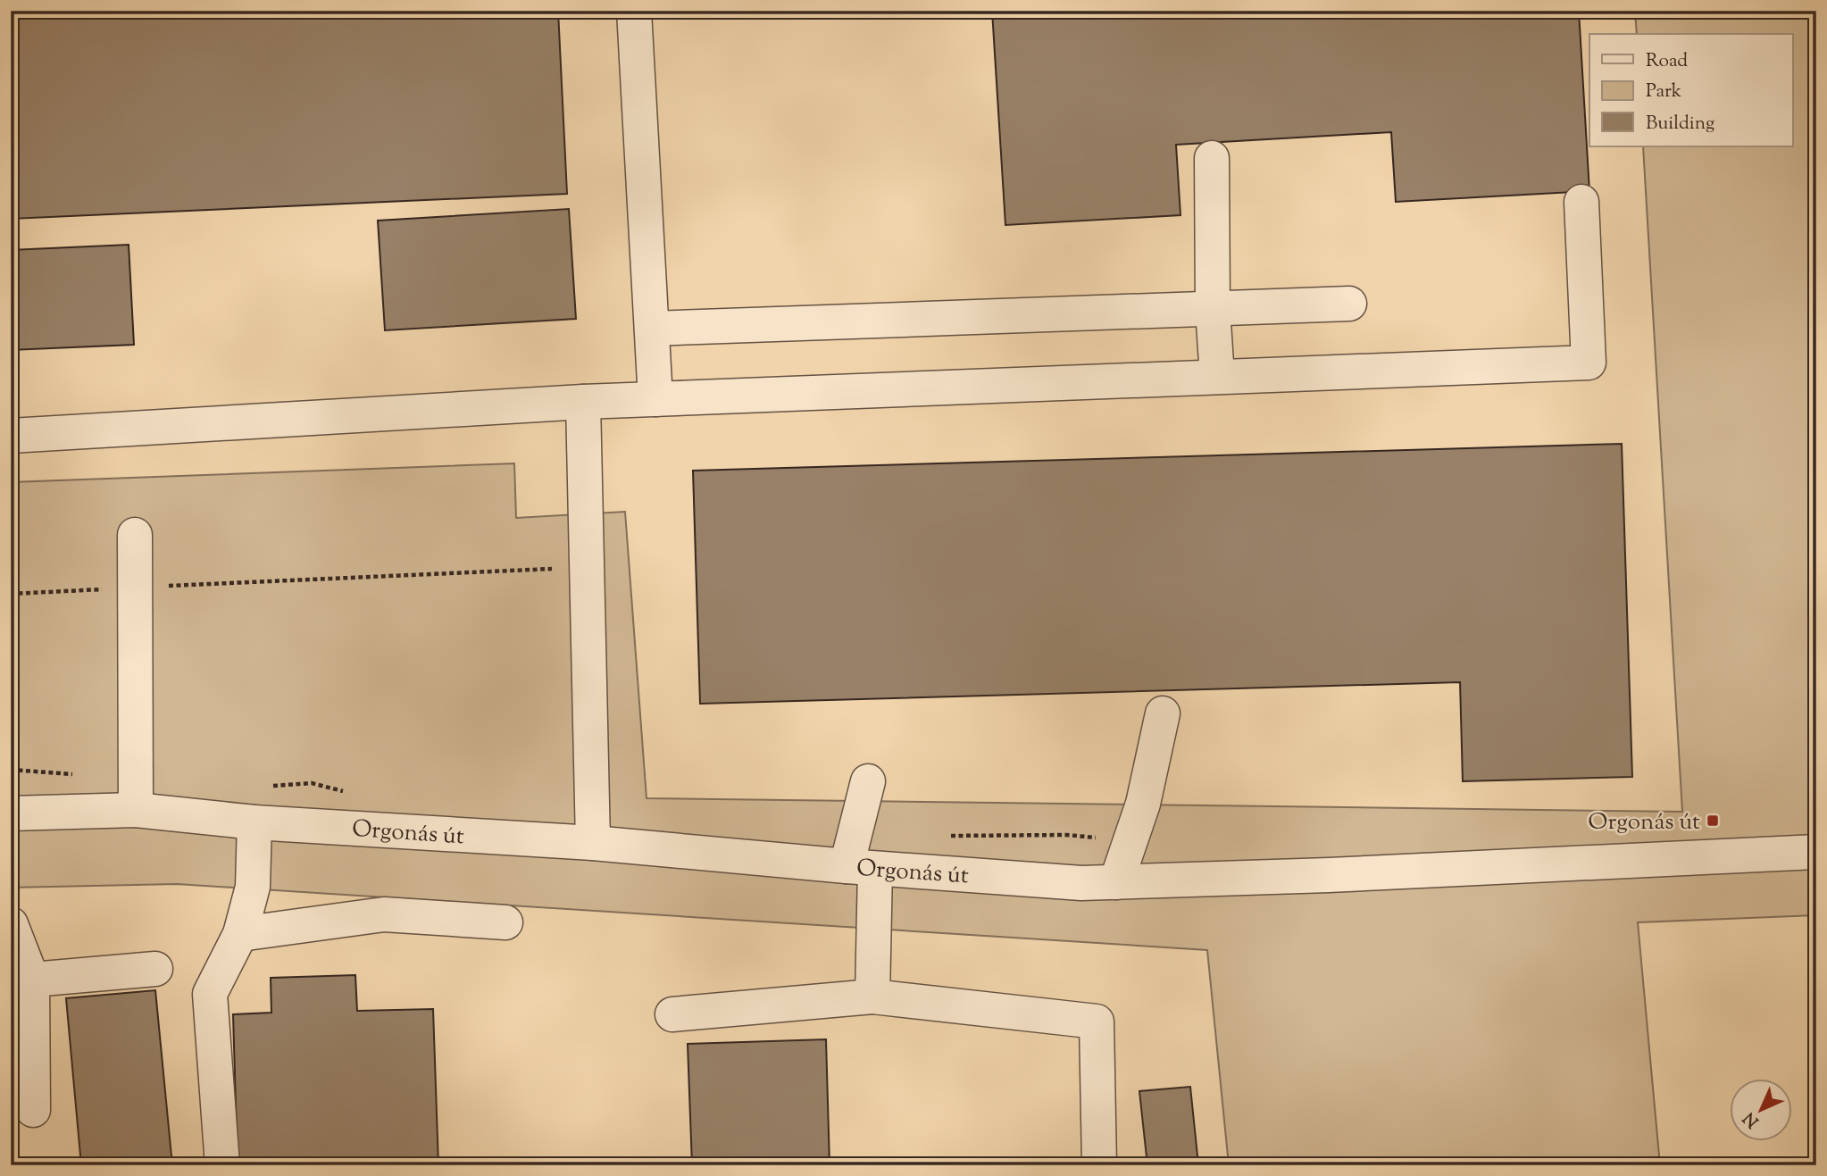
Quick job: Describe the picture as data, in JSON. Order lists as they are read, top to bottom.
{
  "streets": {
    "street": ["Orgonás út"]
  },
  "places": {
    "transit": ["Orgonás út"]
  },
  "legend": ["Road", "Park", "Building"],
  "north": "bottom left"
}
